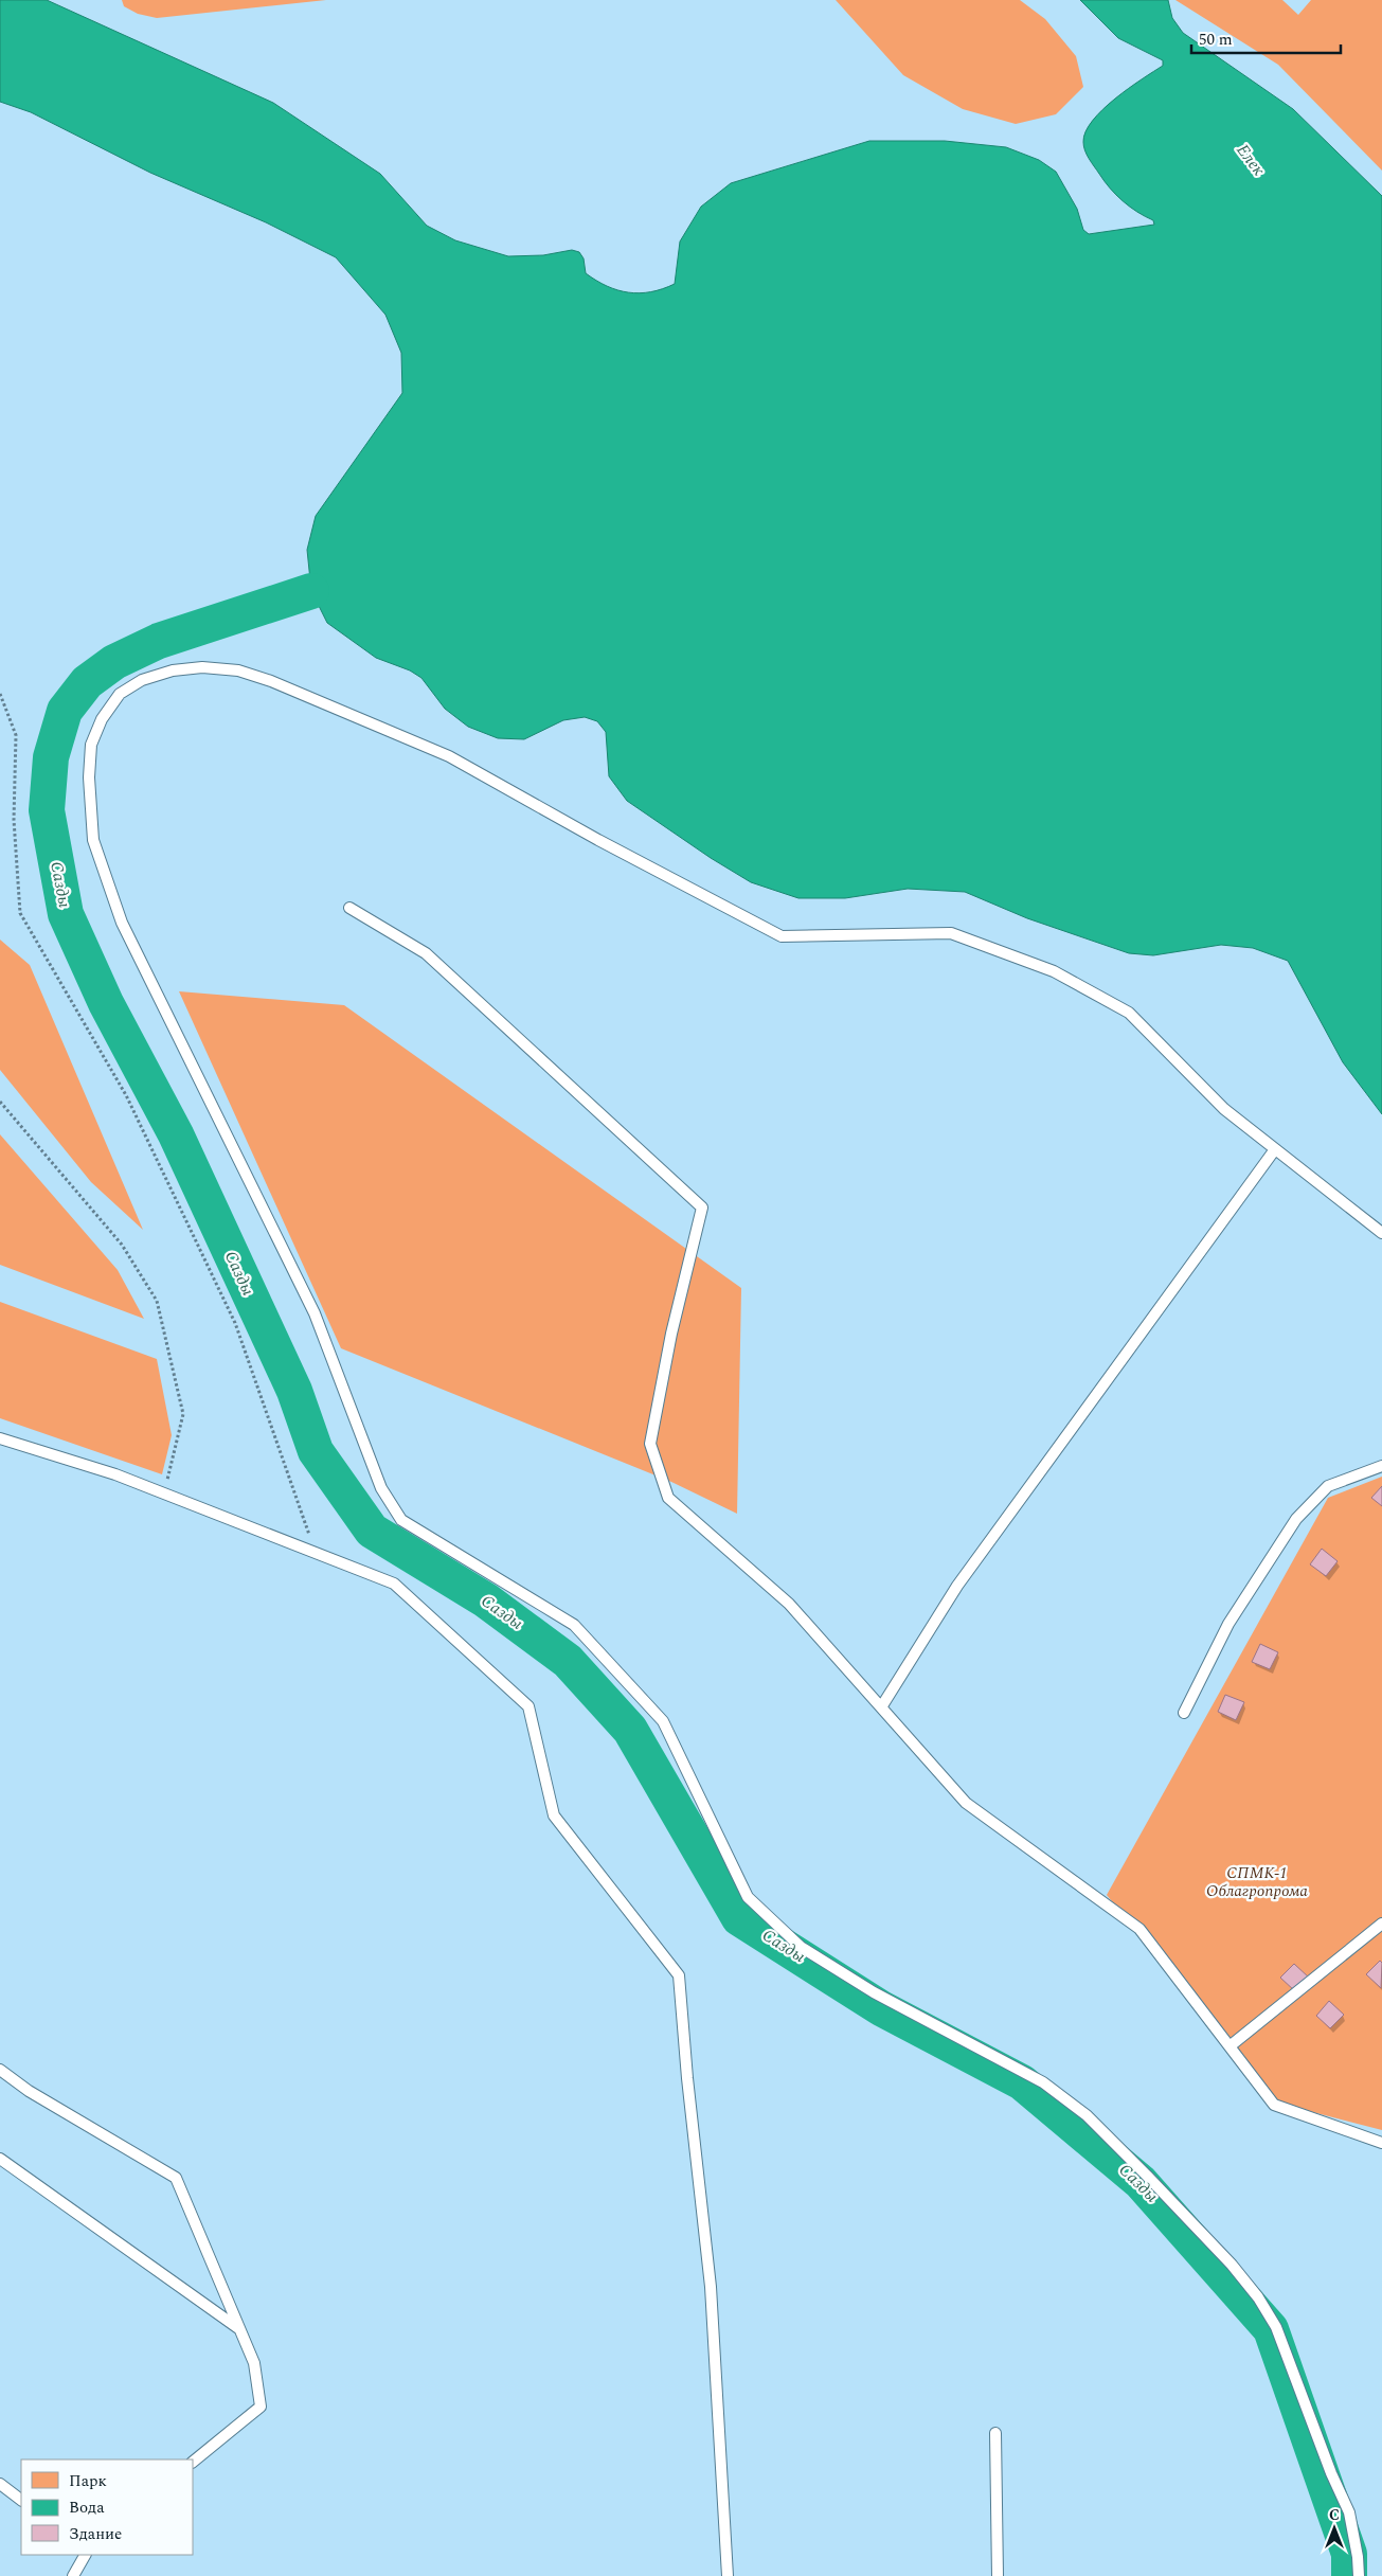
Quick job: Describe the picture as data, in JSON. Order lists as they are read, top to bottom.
{
  "water": ["Елек", "Сазды"],
  "parks": ["СПМК-1 Облагропрома"],
  "legend": ["Парк", "Вода", "Здание"],
  "scale_bar": "50 m",
  "north": "top"
}
